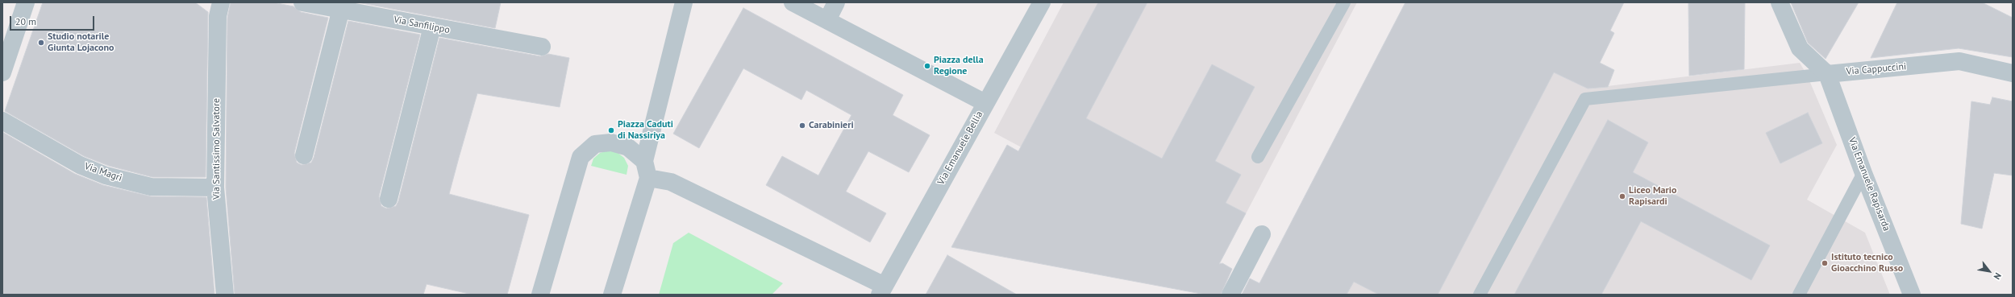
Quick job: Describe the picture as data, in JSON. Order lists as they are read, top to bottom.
{
  "streets": {
    "street": [
      "Via Sanfilippo",
      "Via Cappuccini",
      "Via Emanuele Bellia",
      "Via Santissimo Salvatore",
      "Via Magrì",
      "Via Emanuele Rapisarda"
    ]
  },
  "crossings": [
    ["Via Cappuccini", "Via Emanuele Rapisarda"],
    ["Via Santissimo Salvatore", "Via Magrì"]
  ],
  "places": [
    "Studio notarile Giunta Lojacono",
    "Piazza della Regione",
    "Carabinieri",
    "Piazza Caduti di Nassiriya",
    "Liceo Mario Rapisardi",
    "Istituto tecnico Gioacchino Russo"
  ],
  "scale_bar": "20 m",
  "north": "bottom right"
}
